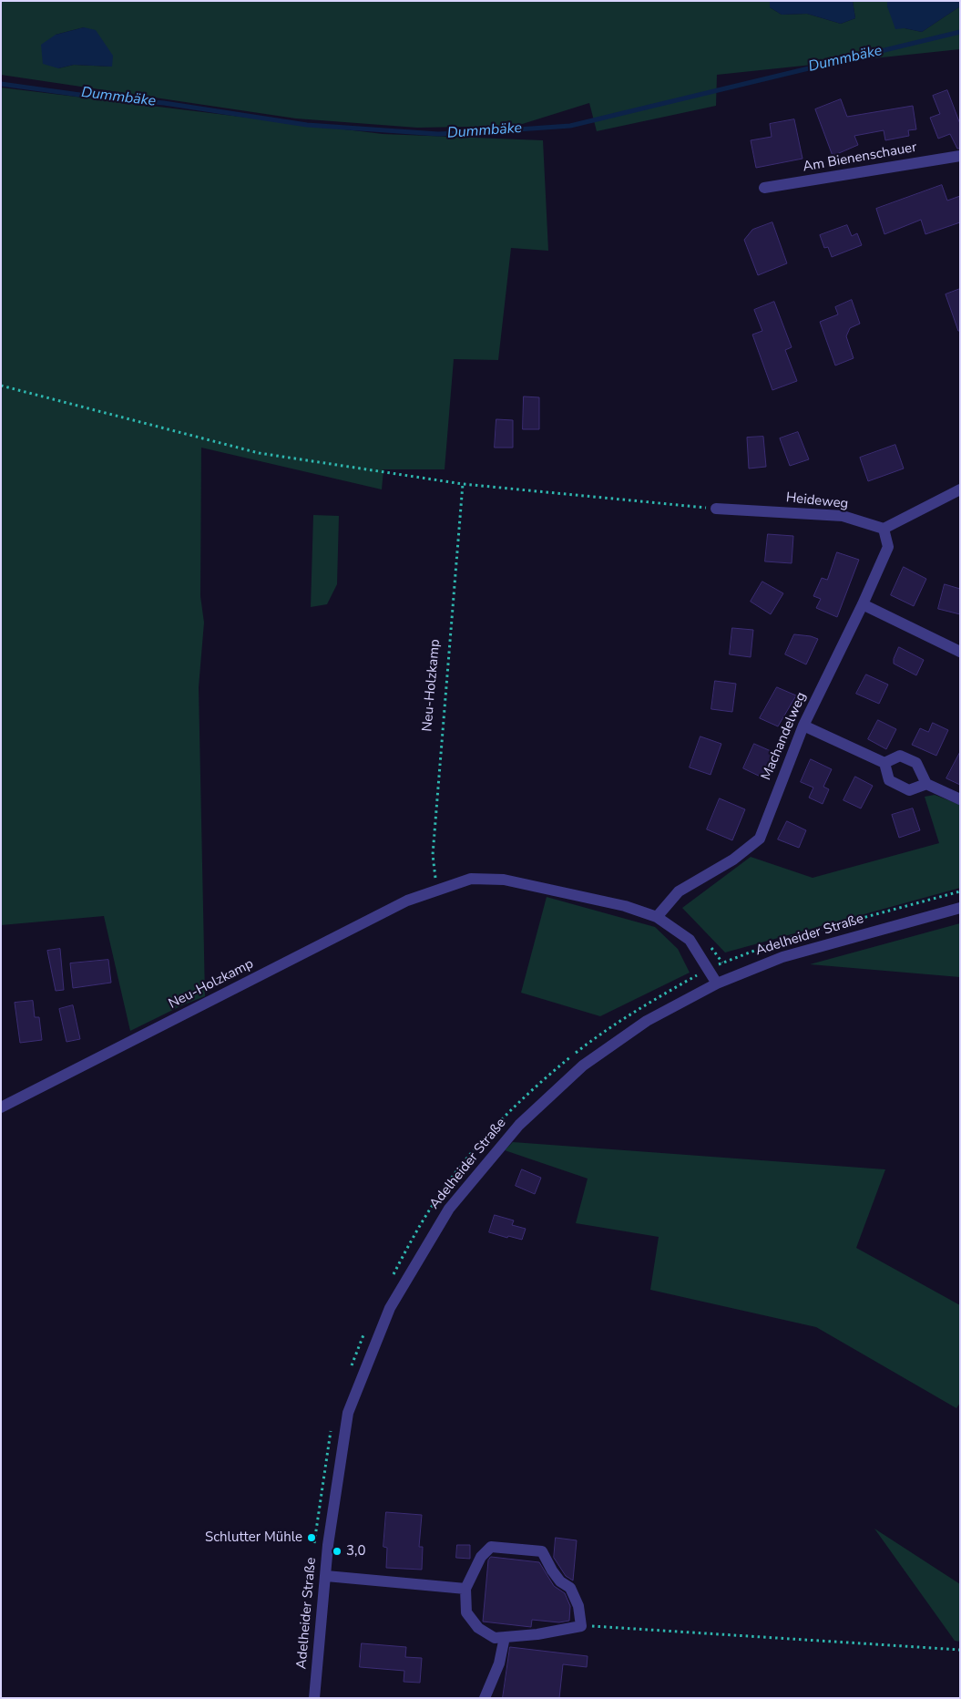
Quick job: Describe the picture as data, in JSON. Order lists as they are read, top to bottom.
{
  "streets": {
    "street": [
      "Am Bienenschauer",
      "Heideweg",
      "Neu-Holzkamp",
      "Machandelweg",
      "Adelheider Straße"
    ]
  },
  "crossings": [
    ["Heideweg", "Machandelweg"],
    ["Neu-Holzkamp", "Machandelweg"],
    ["Neu-Holzkamp", "Adelheider Straße"]
  ],
  "water": ["Dummbäke"],
  "places": ["Schlutter Mühle", "3,0"]
}
